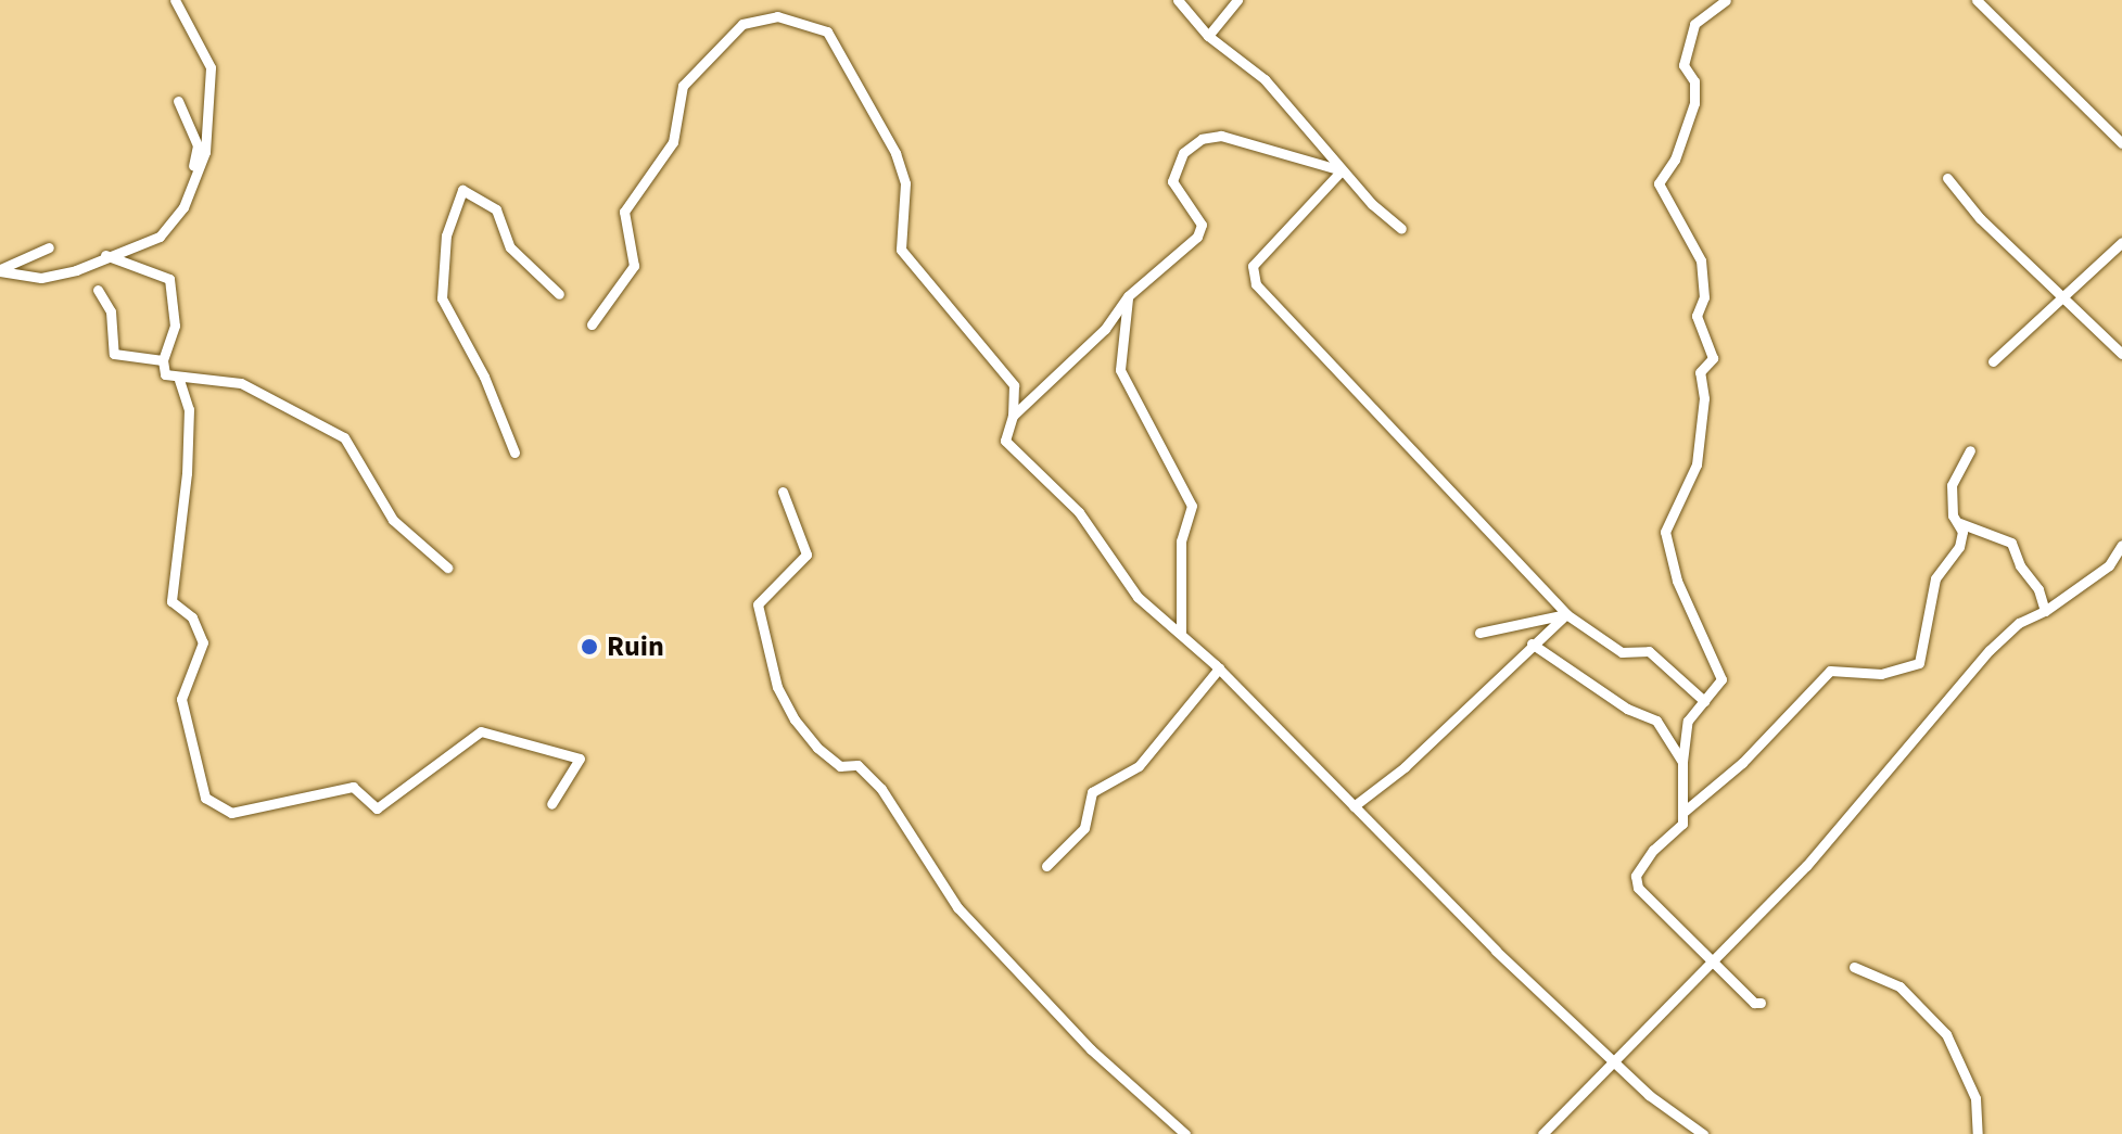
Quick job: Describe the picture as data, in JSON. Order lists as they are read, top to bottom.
{
  "places": ["Ruin"]
}
